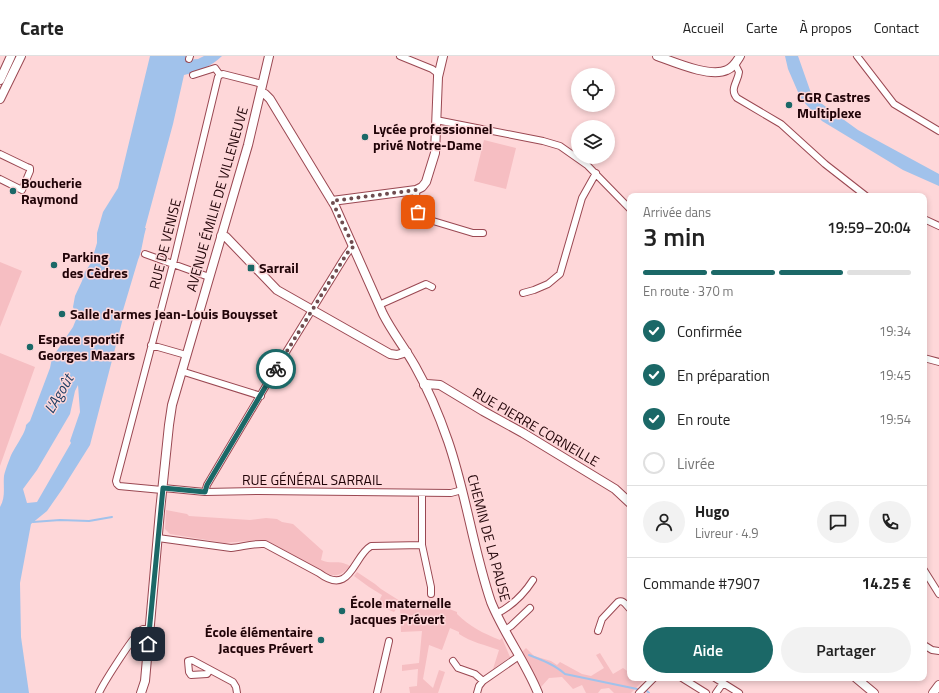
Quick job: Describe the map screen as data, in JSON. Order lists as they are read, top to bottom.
{
  "streets": {
    "street": [
      "AVENUE ÉMILIE DE VILLENEUVE",
      "RUE DE VENISE",
      "RUE PIERRE CORNEILLE",
      "RUE GÉNÉRAL SARRAIL",
      "CHEMIN DE LA PAUSE"
    ]
  },
  "crossings": [
    ["AVENUE ÉMILIE DE VILLENEUVE", "RUE GÉNÉRAL SARRAIL"],
    ["AVENUE ÉMILIE DE VILLENEUVE", "CHEMIN DE LA PAUSE"],
    ["RUE DE VENISE", "RUE GÉNÉRAL SARRAIL"],
    ["RUE PIERRE CORNEILLE", "CHEMIN DE LA PAUSE"],
    ["RUE GÉNÉRAL SARRAIL", "CHEMIN DE LA PAUSE"]
  ],
  "water": ["L'Agoût"],
  "places": {
    "other": [
      "CGR Castres Multiplexe",
      "Lycée professionnel privé Notre-Dame",
      "Boucherie Raymond",
      "Parking des Cèdres",
      "Salle d'armes Jean-Louis Bouysset",
      "Espace sportif Georges Mazars",
      "École maternelle Jacques Prévert",
      "École élémentaire Jacques Prévert"
    ],
    "transit": ["Sarrail"]
  },
  "page": {
    "header": "Carte",
    "nav": [
      "Accueil",
      "Carte",
      "À propos",
      "Contact"
    ],
    "heading": ["3 min", "Arrivée dans", "19:59–20:04"],
    "panel": [
      "Hugo",
      "Livreur · 4.9",
      "Commande #7907",
      "14.25 €"
    ],
    "bar": "En route · 370 m",
    "list": [
      ["Confirmée", "19:34"],
      ["En préparation", "19:45"],
      ["En route", "19:54"],
      "Livrée"
    ],
    "buttons": ["Aide", "Partager"]
  }
}
